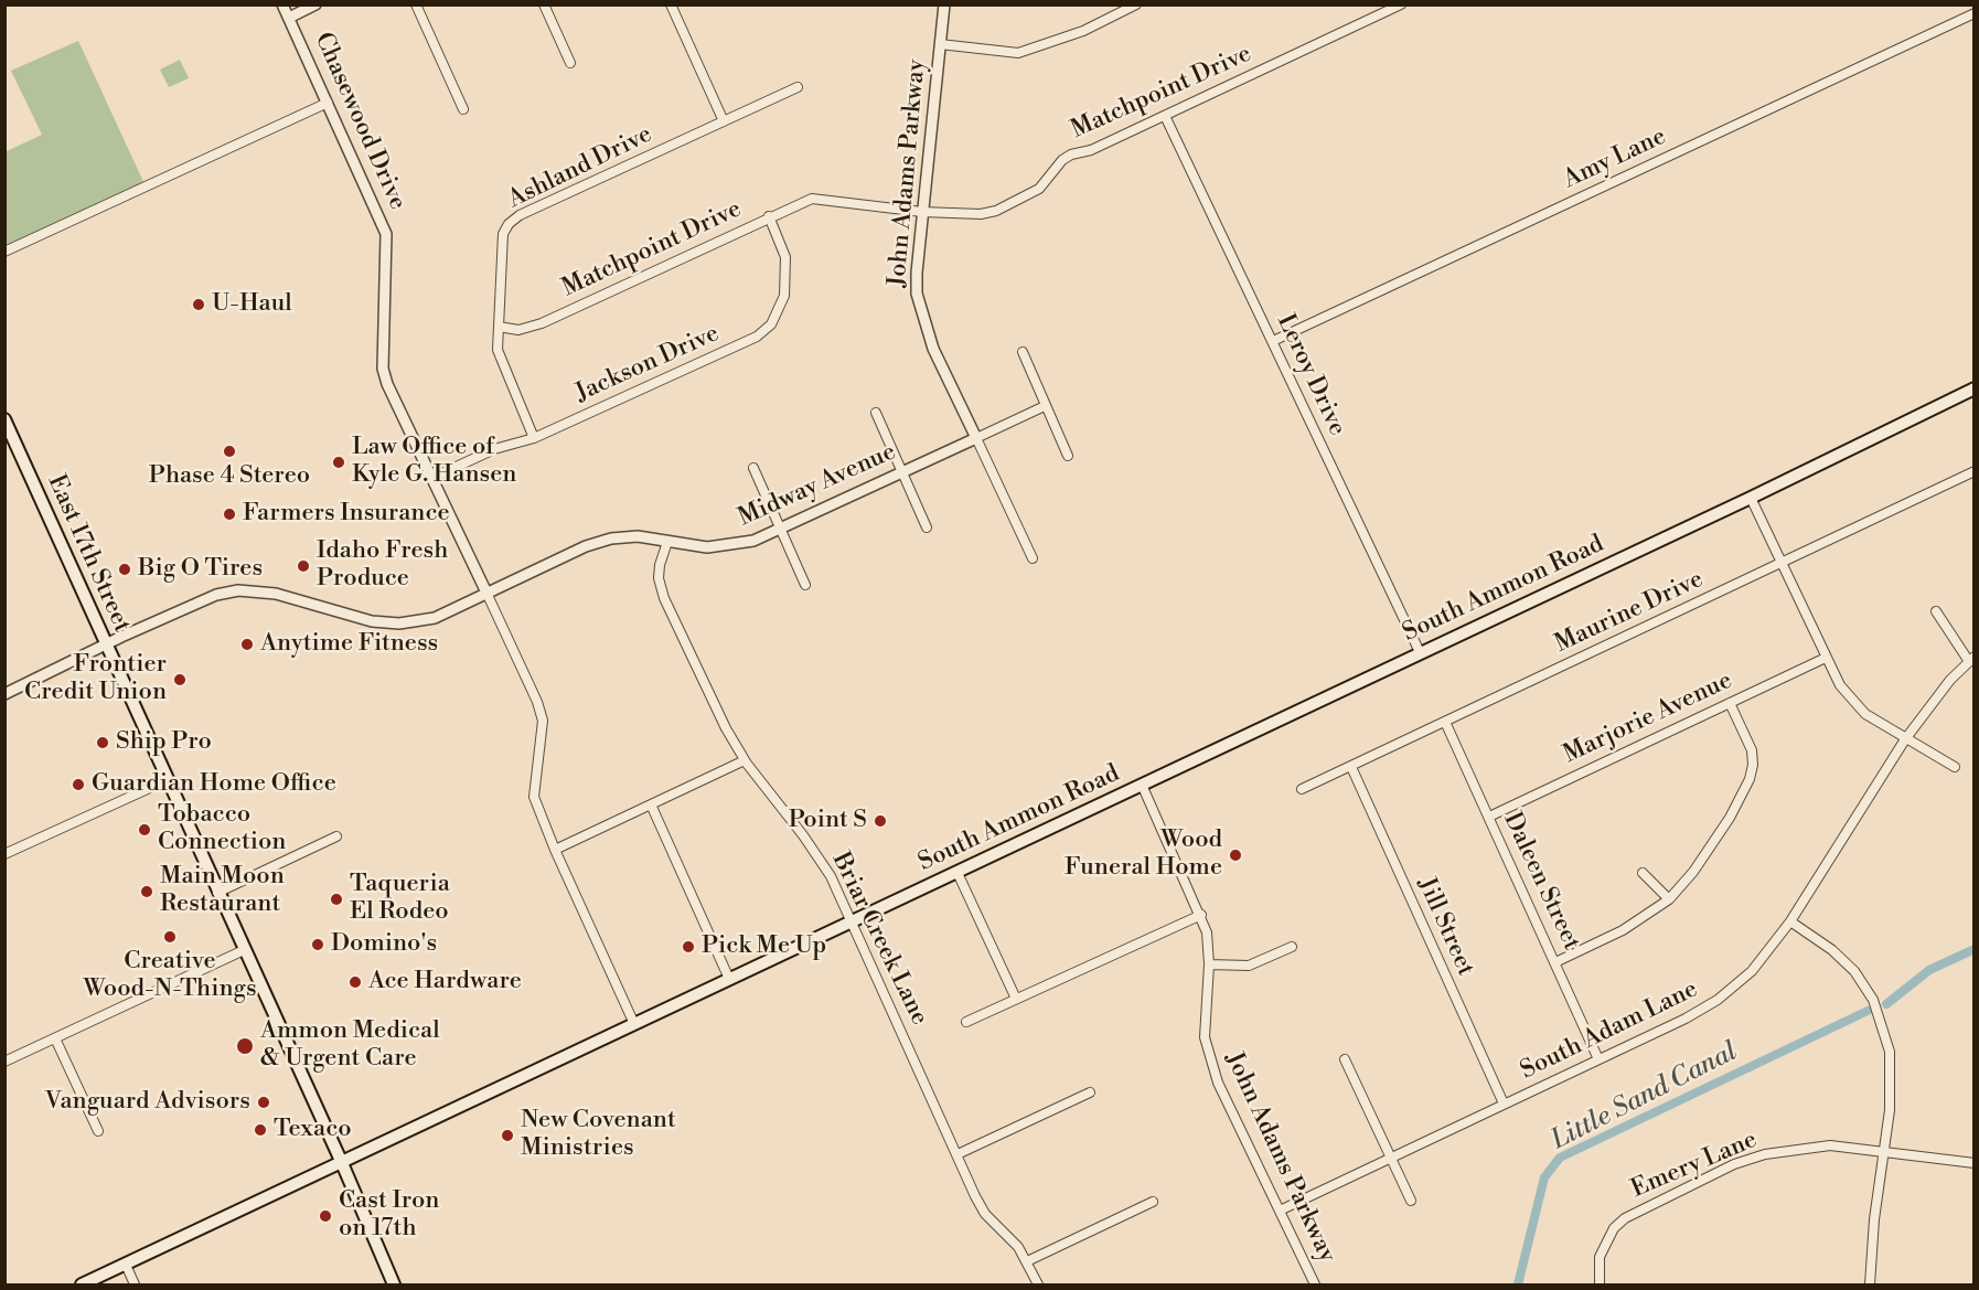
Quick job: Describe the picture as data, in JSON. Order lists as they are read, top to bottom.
{
  "streets": {
    "main road": ["East 17th Street", "South Ammon Road"],
    "street": [
      "Matchpoint Drive",
      "Chasewood Drive",
      "Amy Lane",
      "Ashland Drive",
      "John Adams Parkway",
      "Jackson Drive",
      "Leroy Drive",
      "Midway Avenue",
      "Maurine Drive",
      "Marjorie Avenue",
      "Daleen Street",
      "Jill Street",
      "Briar Creek Lane",
      "South Adam Lane",
      "Emery Lane"
    ]
  },
  "crossings": [
    ["Matchpoint Drive", "Ashland Drive"],
    ["Matchpoint Drive", "John Adams Parkway"],
    ["Matchpoint Drive", "Jackson Drive"],
    ["Matchpoint Drive", "Leroy Drive"],
    ["Chasewood Drive", "Jackson Drive"],
    ["Chasewood Drive", "Midway Avenue"],
    ["Amy Lane", "Leroy Drive"],
    ["Ashland Drive", "Jackson Drive"],
    ["John Adams Parkway", "Midway Avenue"],
    ["John Adams Parkway", "South Ammon Road"],
    ["John Adams Parkway", "South Adam Lane"],
    ["Leroy Drive", "South Ammon Road"],
    ["Midway Avenue", "East 17th Street"],
    ["Midway Avenue", "Briar Creek Lane"],
    ["East 17th Street", "South Ammon Road"],
    ["South Ammon Road", "Briar Creek Lane"],
    ["Maurine Drive", "Daleen Street"],
    ["Maurine Drive", "Jill Street"],
    ["Marjorie Avenue", "Daleen Street"],
    ["Daleen Street", "South Adam Lane"],
    ["Jill Street", "South Adam Lane"]
  ],
  "water": ["Little Sand Canal"],
  "places": [
    "U-Haul",
    "Phase 4 Stereo",
    "Law Office of Kyle G. Hansen",
    "Farmers Insurance",
    "Idaho Fresh Produce",
    "Big O Tires",
    "Anytime Fitness",
    "Frontier Credit Union",
    "Ship Pro",
    "Guardian Home Office",
    "Point S",
    "Tobacco Connection",
    "Wood Funeral Home",
    "Main Moon Restaurant",
    "Taqueria El Rodeo",
    "Creative Wood-N-Things",
    "Domino's",
    "Pick Me Up",
    "Ace Hardware",
    "Ammon Medical & Urgent Care",
    "Vanguard Advisors",
    "Texaco",
    "New Covenant Ministries",
    "Cast Iron on 17th"
  ]
}
